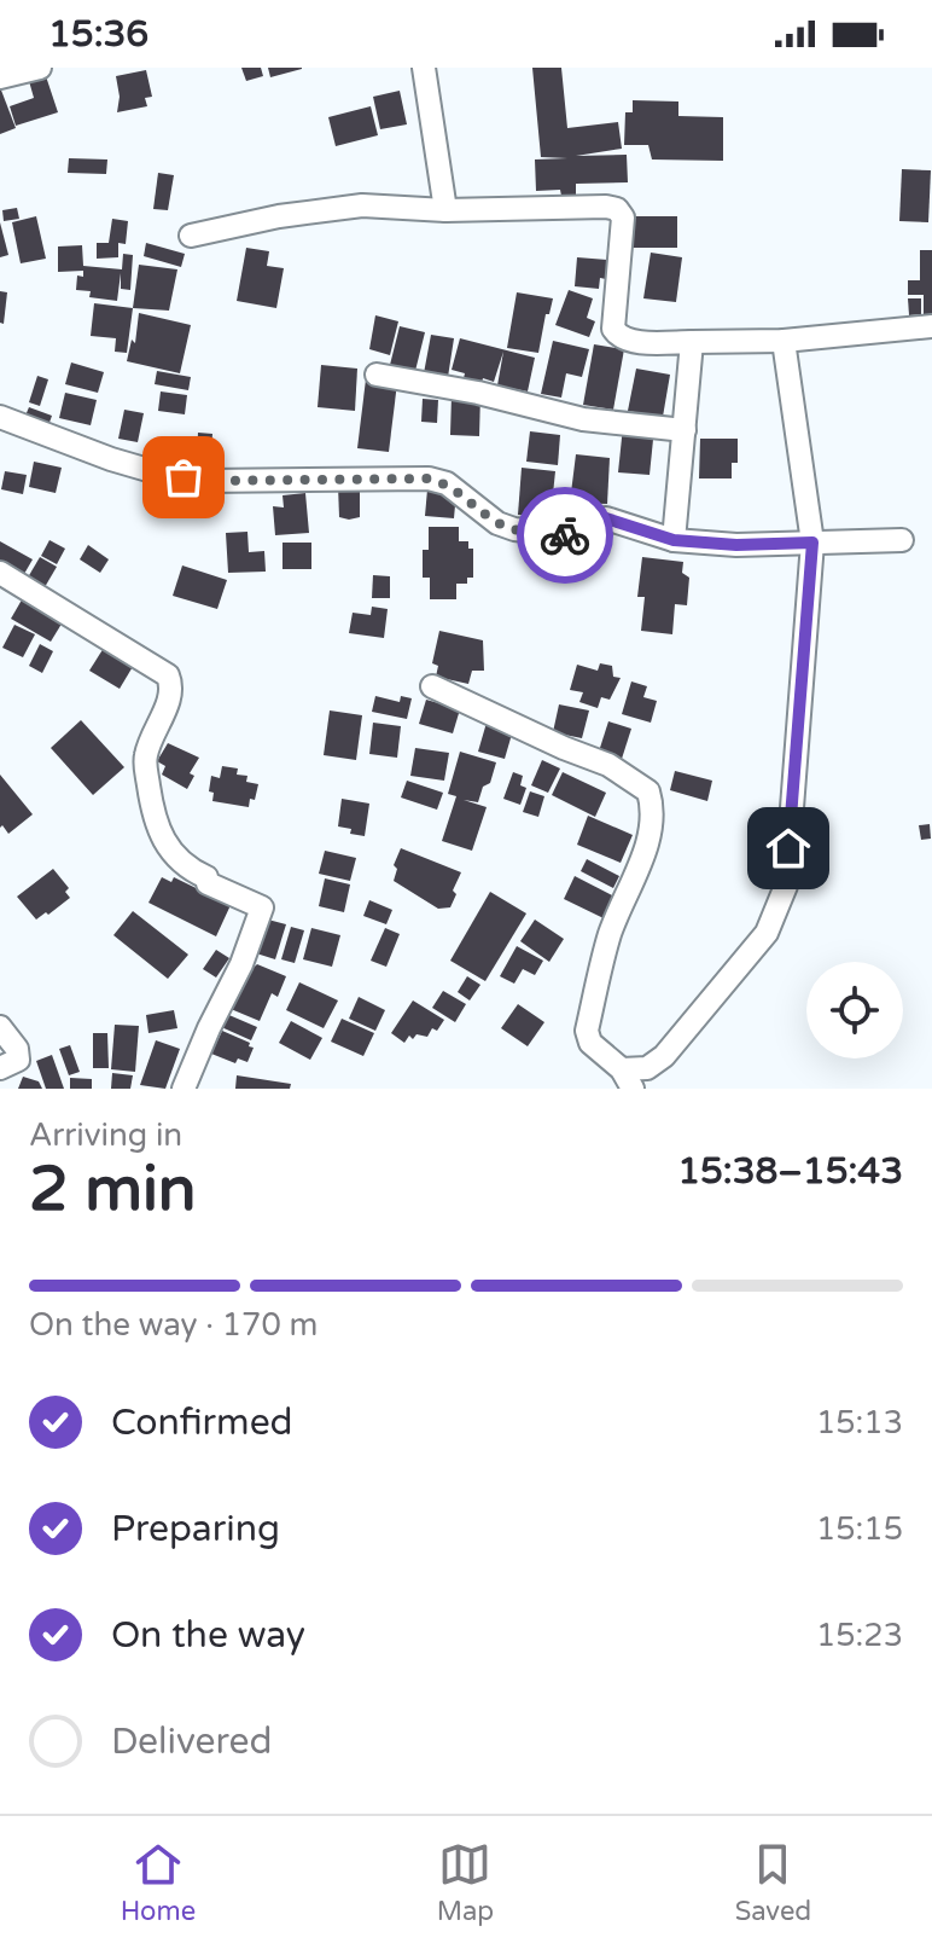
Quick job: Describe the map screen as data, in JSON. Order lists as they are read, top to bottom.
{
  "page": {
    "status": "15:36",
    "heading": ["2 min", "Arriving in", "15:38–15:43"],
    "bar": "On the way · 170 m",
    "list": [
      ["Confirmed", "15:13"],
      ["Preparing", "15:15"],
      ["On the way", "15:23"],
      "Delivered"
    ],
    "tabs": ["Home", "Map", "Saved"]
  }
}
